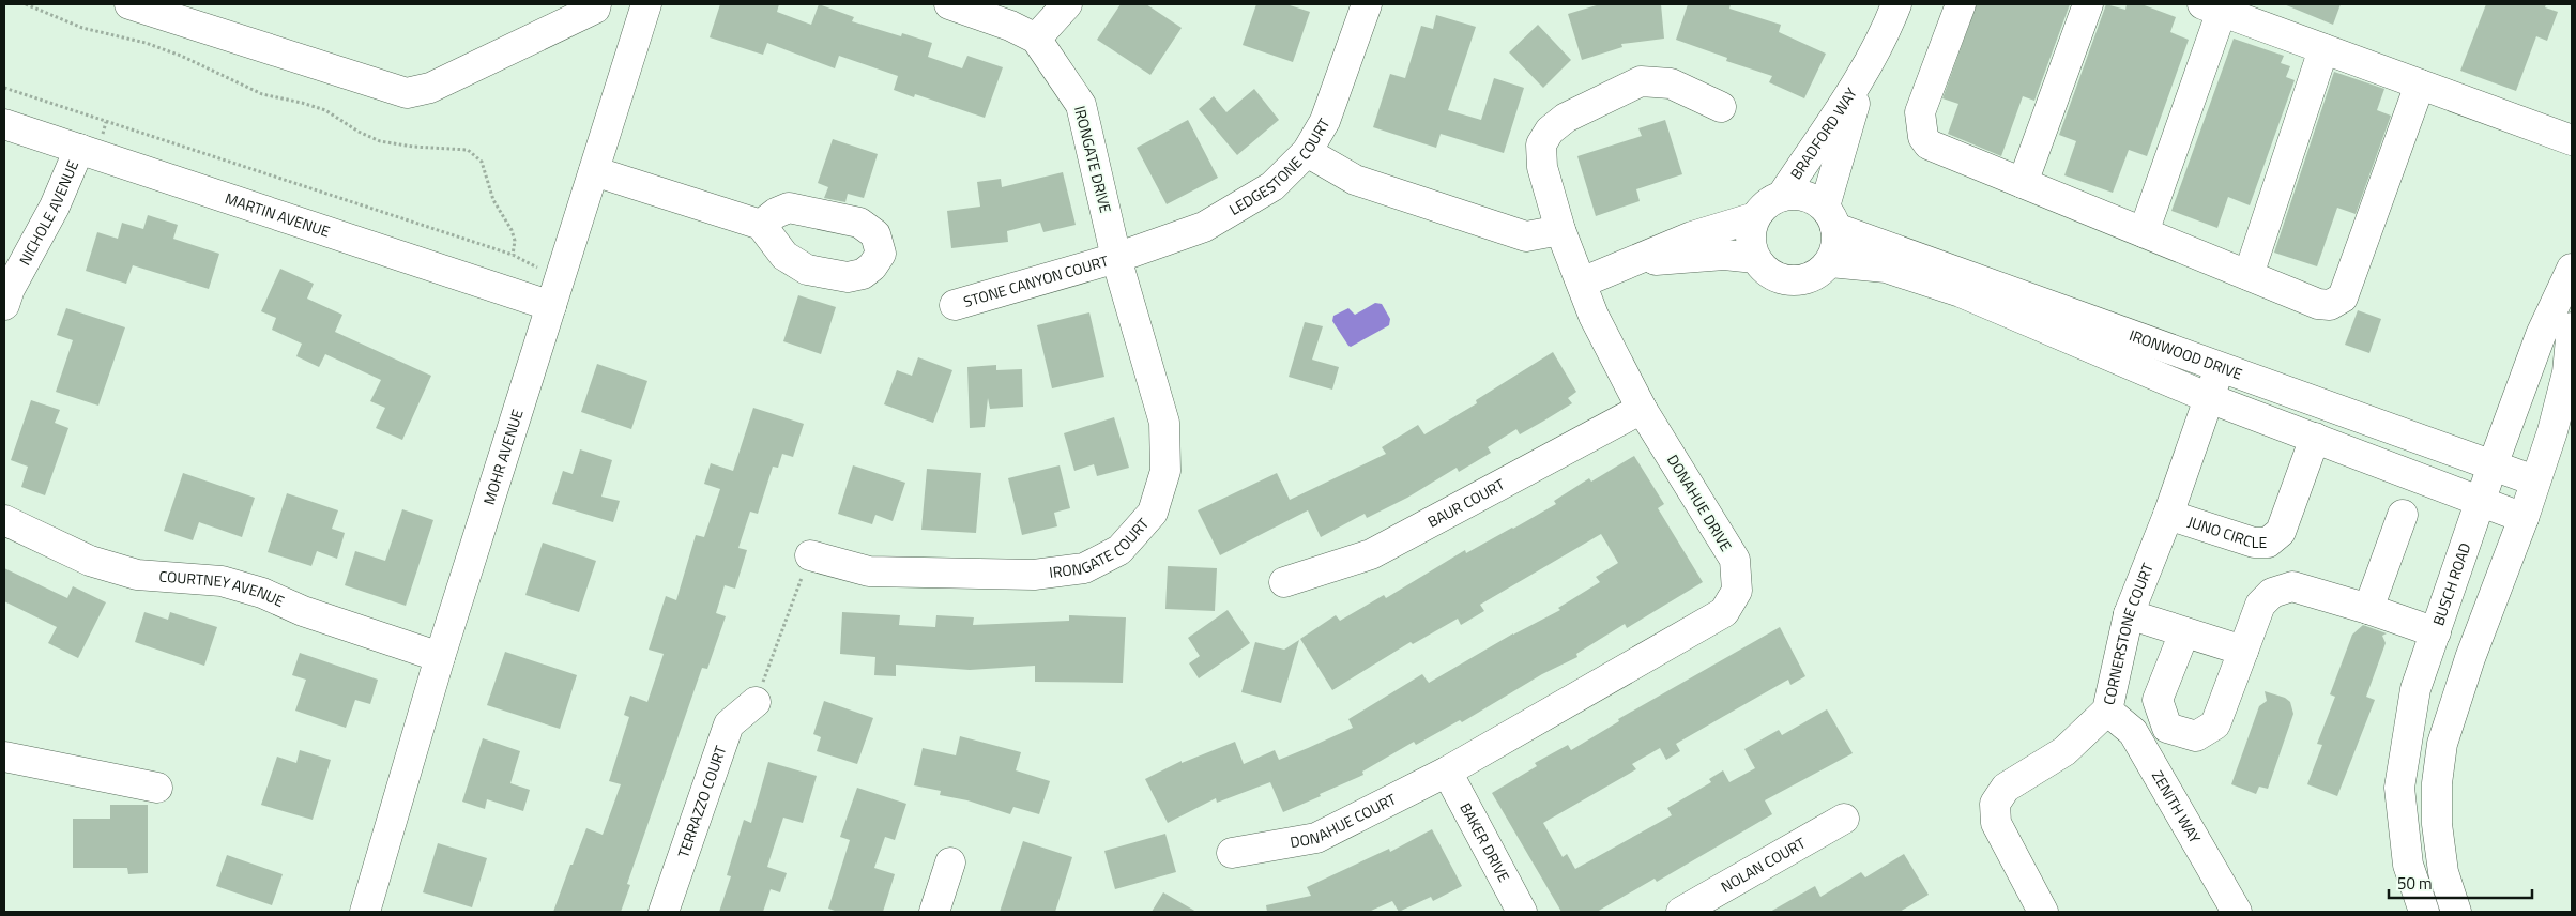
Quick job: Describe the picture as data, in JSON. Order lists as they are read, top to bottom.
{
  "streets": {
    "street": [
      "BRADFORD WAY",
      "IRONGATE DRIVE",
      "LEDGESTONE COURT",
      "NICHOLE AVENUE",
      "MARTIN AVENUE",
      "STONE CANYON COURT",
      "IRONWOOD DRIVE",
      "MOHR AVENUE",
      "BAUR COURT",
      "DONAHUE DRIVE",
      "JUNO CIRCLE",
      "IRONGATE COURT",
      "BUSCH ROAD",
      "COURTNEY AVENUE",
      "CORNERSTONE COURT",
      "TERRAZZO COURT",
      "ZENITH WAY",
      "DONAHUE COURT",
      "BAKER DRIVE",
      "NOLAN COURT"
    ]
  },
  "crossings": [
    ["BRADFORD WAY", "IRONWOOD DRIVE"],
    ["IRONGATE DRIVE", "LEDGESTONE COURT"],
    ["IRONGATE DRIVE", "STONE CANYON COURT"],
    ["IRONGATE DRIVE", "IRONGATE COURT"],
    ["LEDGESTONE COURT", "STONE CANYON COURT"],
    ["LEDGESTONE COURT", "IRONGATE COURT"],
    ["NICHOLE AVENUE", "MARTIN AVENUE"],
    ["MARTIN AVENUE", "MOHR AVENUE"],
    ["STONE CANYON COURT", "IRONGATE COURT"],
    ["IRONWOOD DRIVE", "JUNO CIRCLE"],
    ["IRONWOOD DRIVE", "BUSCH ROAD"],
    ["IRONWOOD DRIVE", "CORNERSTONE COURT"],
    ["MOHR AVENUE", "COURTNEY AVENUE"],
    ["BAUR COURT", "DONAHUE DRIVE"],
    ["DONAHUE DRIVE", "DONAHUE COURT"],
    ["DONAHUE DRIVE", "BAKER DRIVE"],
    ["JUNO CIRCLE", "CORNERSTONE COURT"],
    ["CORNERSTONE COURT", "ZENITH WAY"],
    ["DONAHUE COURT", "BAKER DRIVE"]
  ],
  "scale_bar": "50 m"
}
